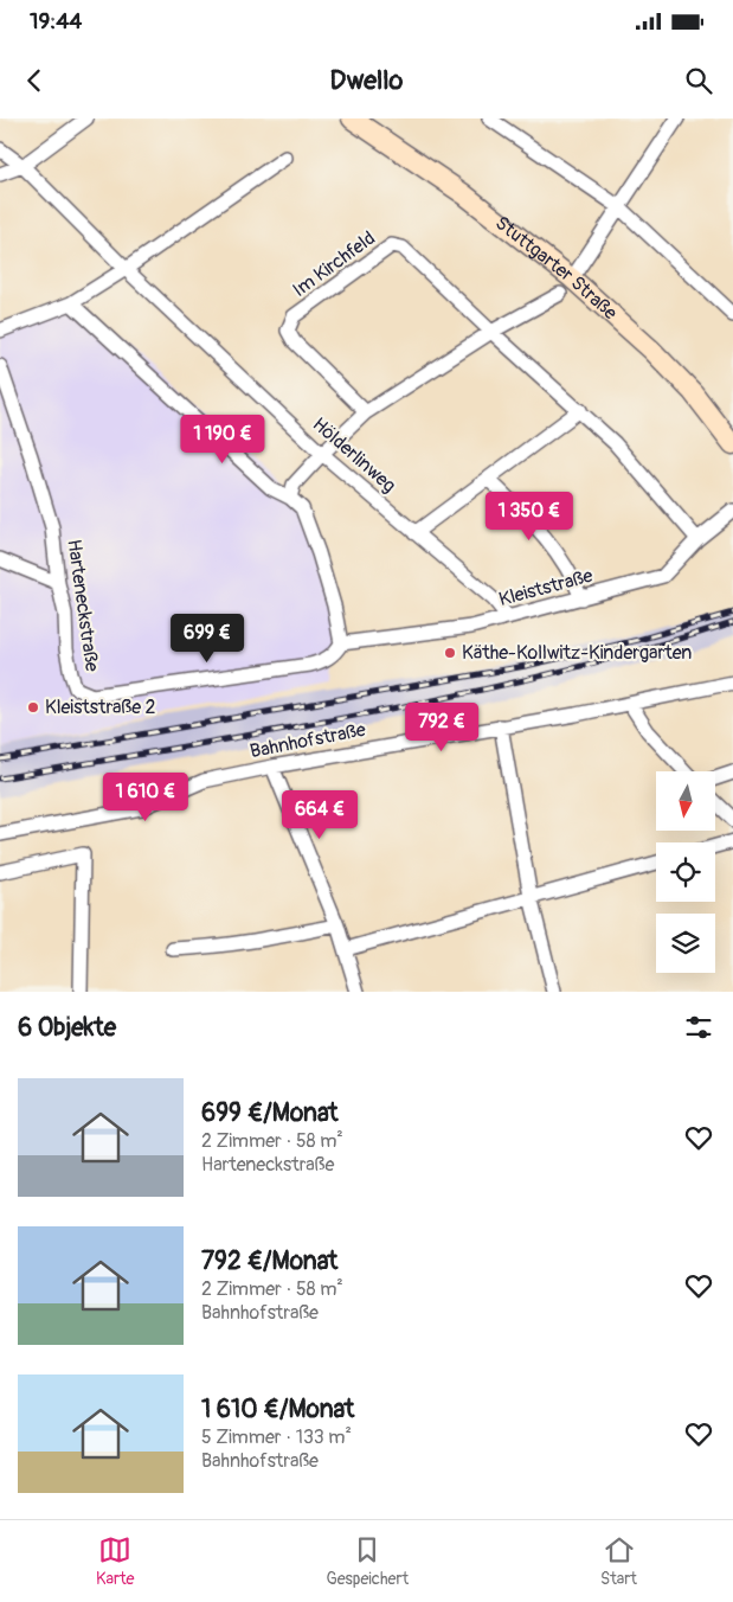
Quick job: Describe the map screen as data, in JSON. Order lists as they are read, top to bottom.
{
  "streets": {
    "street": [
      "Im Kirchfeld",
      "Stuttgarter Straße",
      "Hölderlinweg",
      "Kleiststraße",
      "Harteneckstraße",
      "Bahnhofstraße"
    ]
  },
  "crossings": [
    ["Hölderlinweg", "Kleiststraße"],
    ["Kleiststraße", "Harteneckstraße"]
  ],
  "places": ["Käthe-Kollwitz-Kindergarten", "Kleiststraße 2"],
  "north": "bottom",
  "page": {
    "status": "19:44",
    "header": "Dwello",
    "price": [
      "1 190 €",
      "1 350 €",
      "699 €",
      "792 €",
      "1 610 €",
      "664 €"
    ],
    "heading": "6 Objekte",
    "list": [
      {
        "name": "699 €/Monat",
        "note": "2 Zimmer · 58 m² · Harteneckstraße"
      },
      {
        "name": "792 €/Monat",
        "note": "2 Zimmer · 58 m² · Bahnhofstraße"
      },
      {
        "name": "1 610 €/Monat",
        "note": "5 Zimmer · 133 m² · Bahnhofstraße"
      }
    ],
    "tabs": ["Karte", "Gespeichert", "Start"]
  }
}
